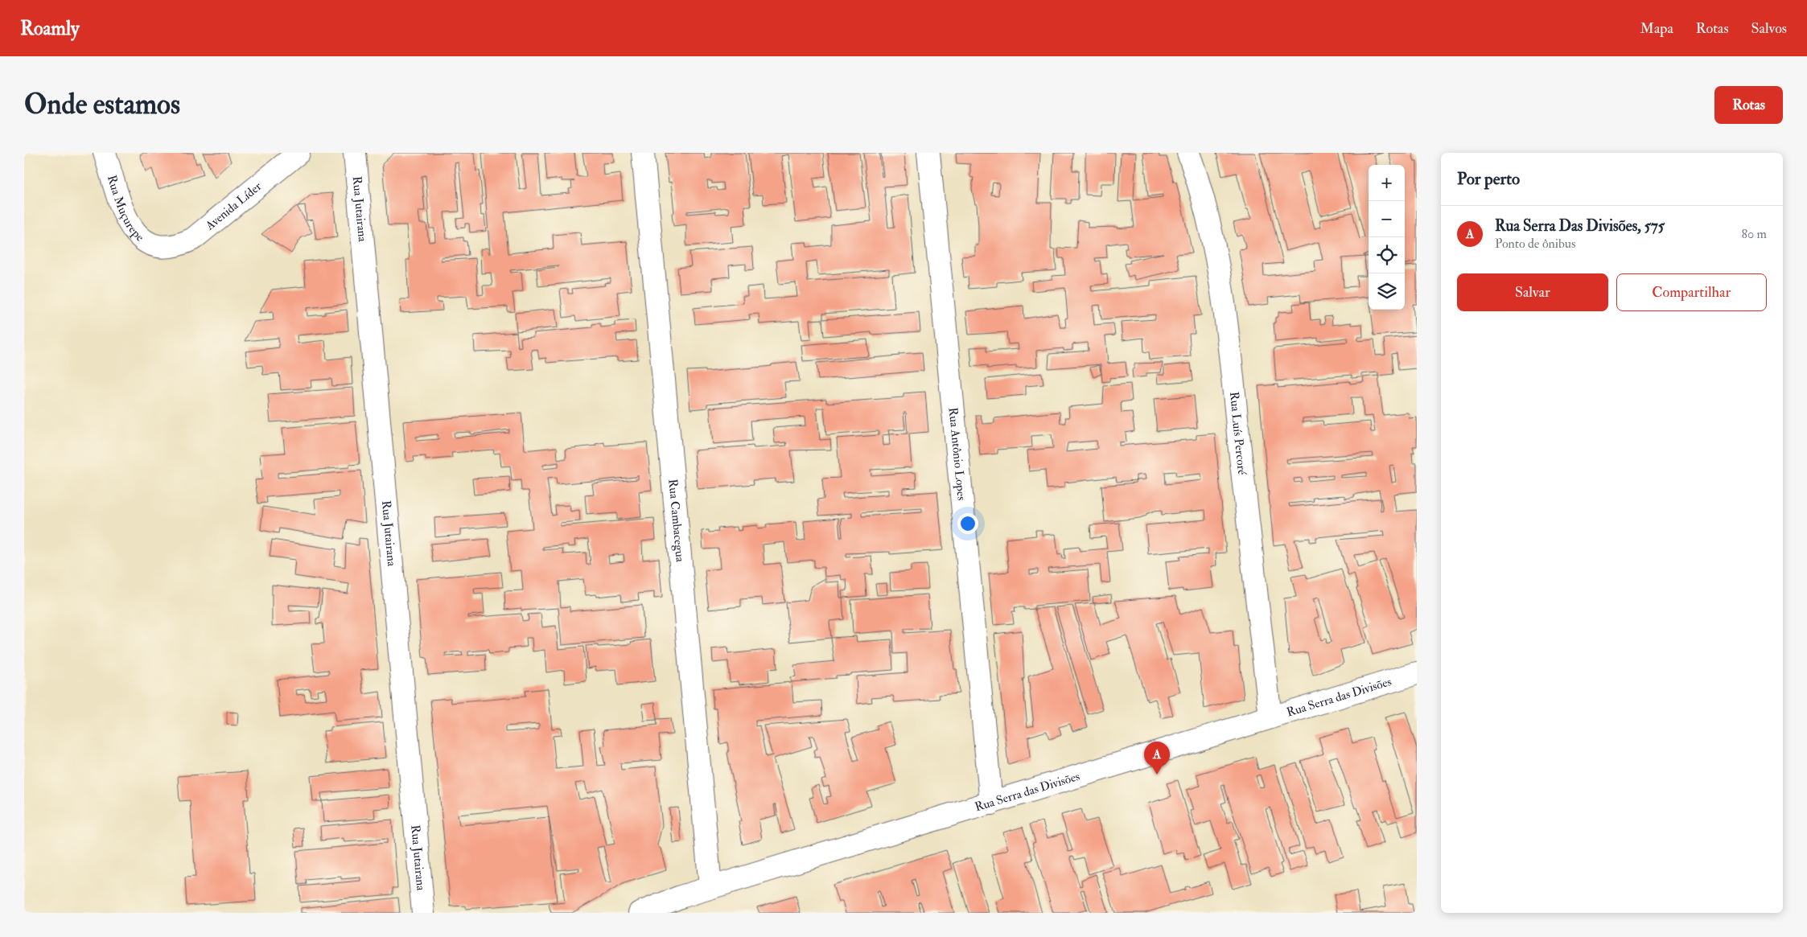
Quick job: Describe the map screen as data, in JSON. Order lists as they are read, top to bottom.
{
  "streets": {
    "street": [
      "Rua Muçurepe",
      "Avenida Líder",
      "Rua Jutairana",
      "Rua Luís Percoré",
      "Rua Antônio Lopes",
      "Rua Cambacegua",
      "Rua Serra das Divisões"
    ]
  },
  "crossings": [
    ["Rua Muçurepe", "Avenida Líder"],
    ["Rua Luís Percoré", "Rua Serra das Divisões"],
    ["Rua Antônio Lopes", "Rua Serra das Divisões"],
    ["Rua Cambacegua", "Rua Serra das Divisões"]
  ],
  "page": {
    "header": "Roamly",
    "nav": ["Mapa", "Rotas", "Salvos"],
    "buttons": [
      "Rotas",
      ["Salvar", "Compartilhar"]
    ],
    "title": "Onde estamos",
    "heading": "Por perto",
    "map_buttons": ["+", "−"],
    "list": [
      {
        "mark": "A",
        "name": "Rua Serra Das Divisões, 575",
        "note": "Ponto de ônibus",
        "value": "80 m"
      }
    ],
    "pins": "A"
  }
}
